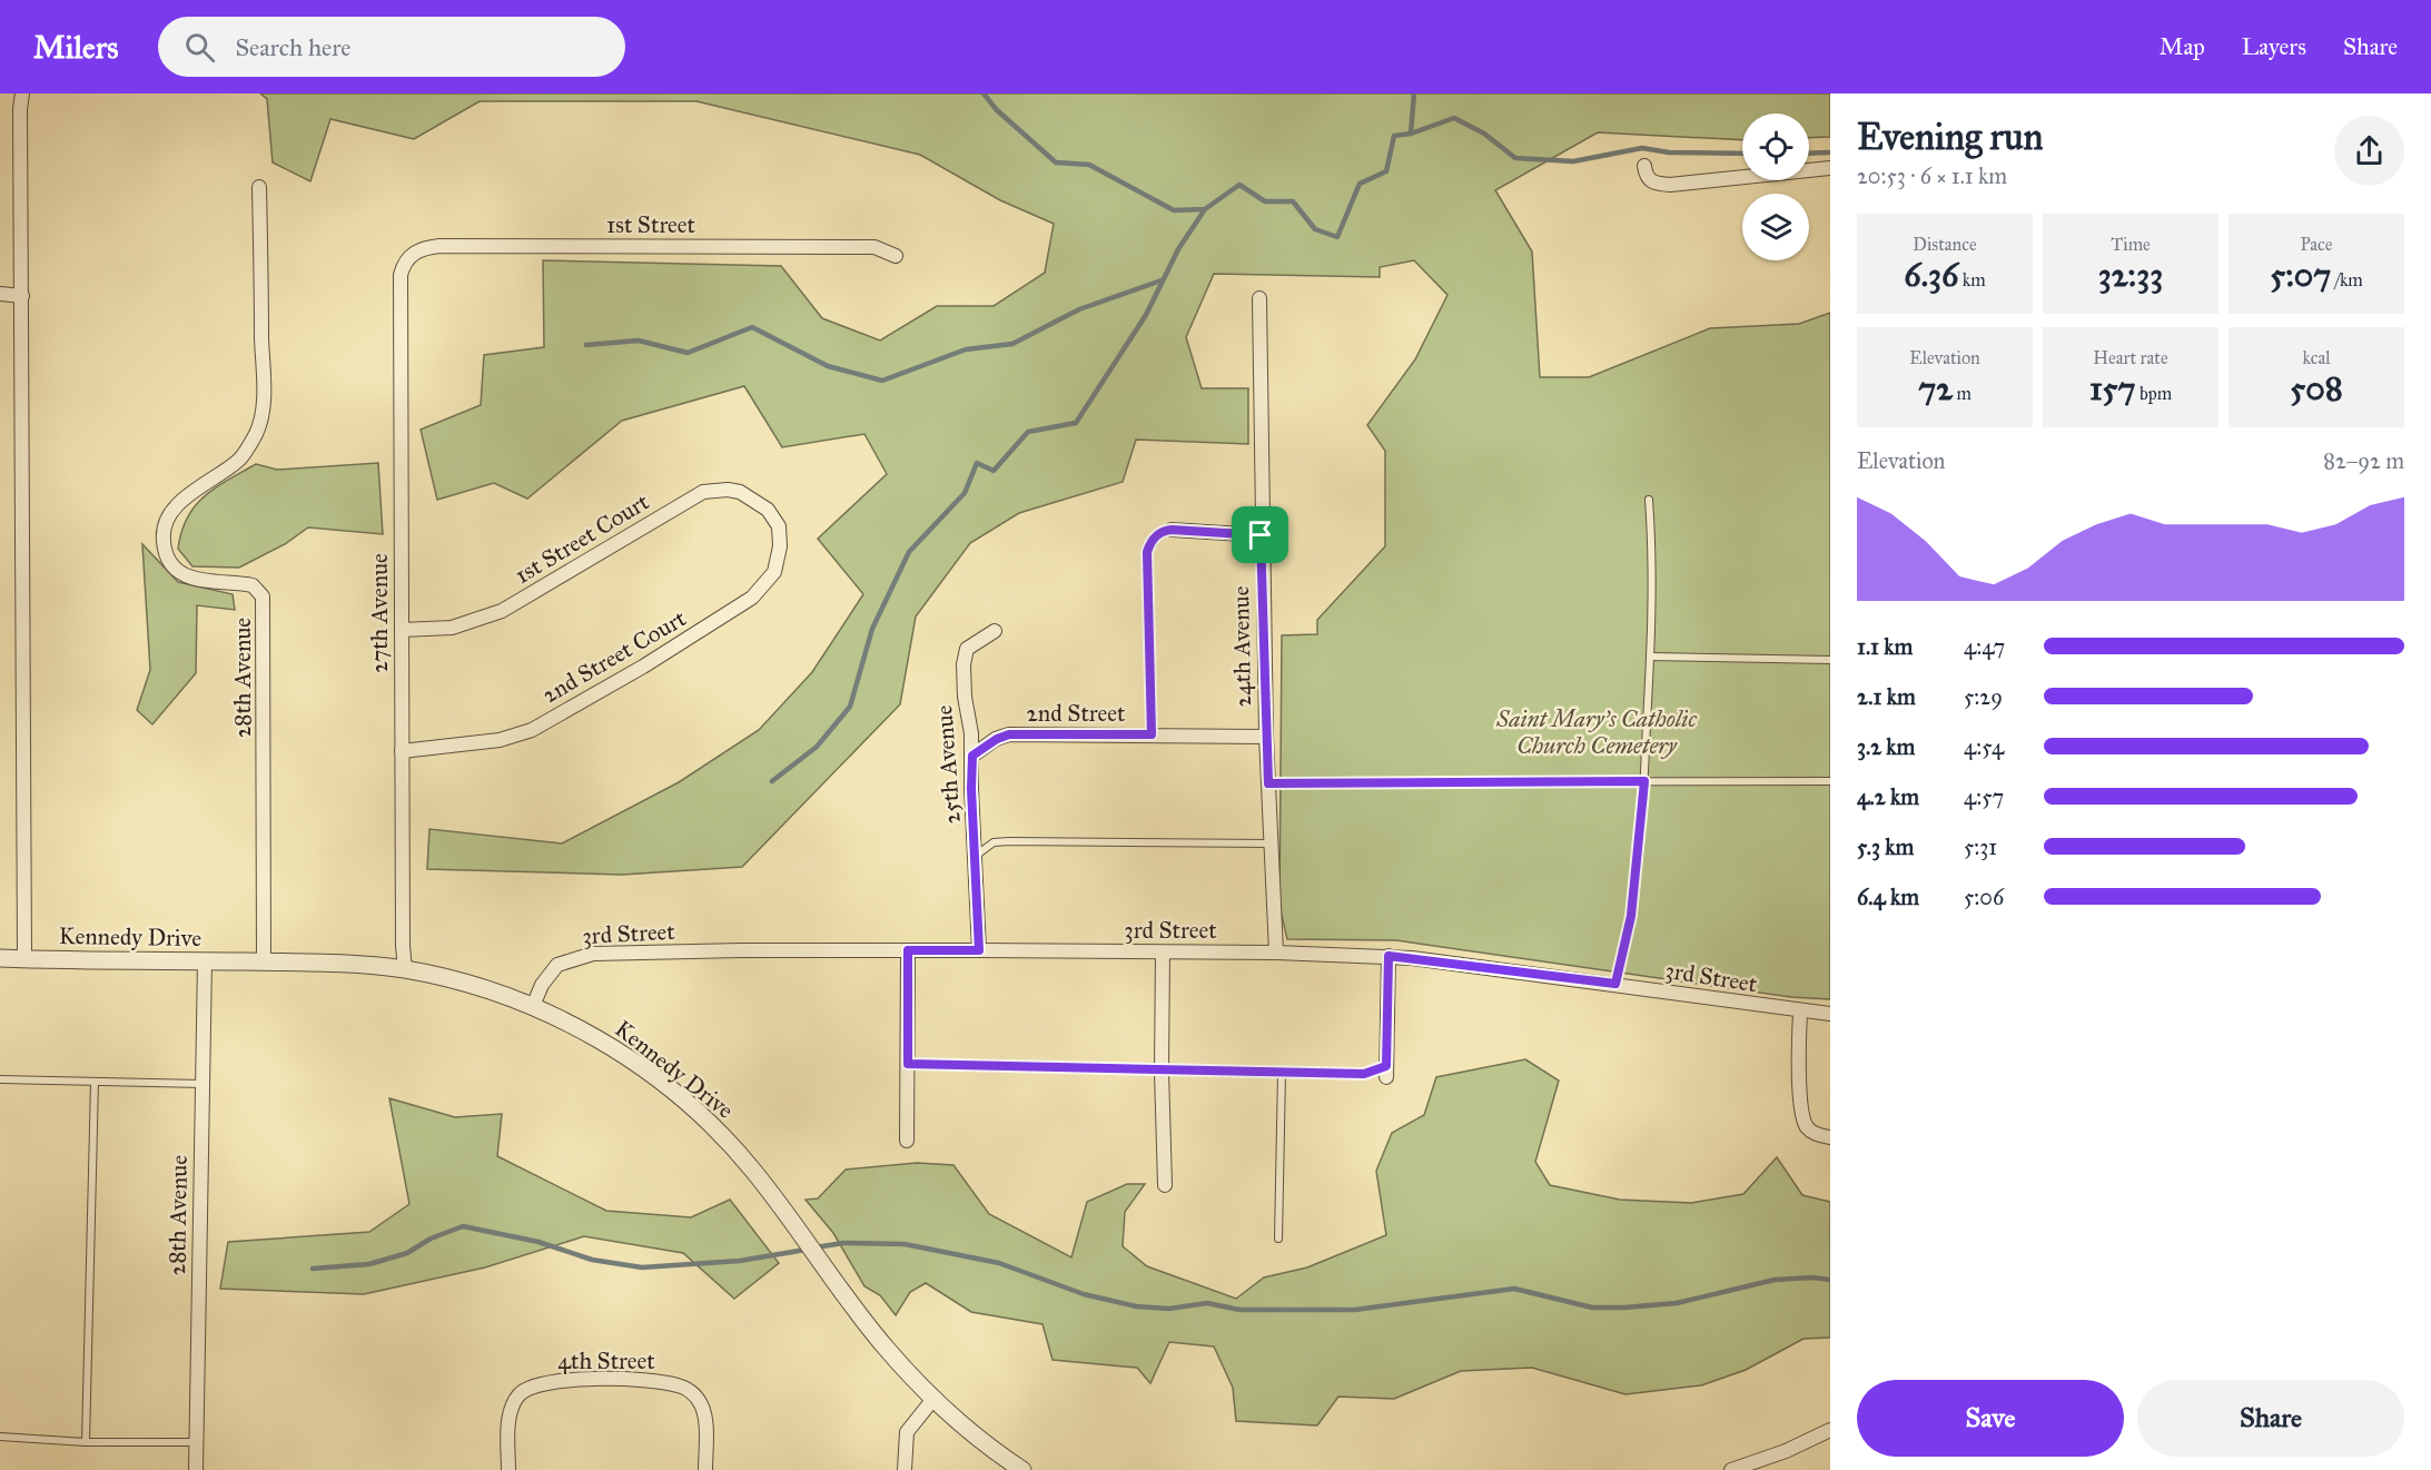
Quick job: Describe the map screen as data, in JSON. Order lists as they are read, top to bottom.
{
  "streets": {
    "street": [
      "1st Street",
      "1st Street Court",
      "27th Avenue",
      "24th Avenue",
      "2nd Street Court",
      "28th Avenue",
      "2nd Street",
      "25th Avenue",
      "3rd Street",
      "Kennedy Drive",
      "4th Street"
    ]
  },
  "crossings": [
    ["1st Street", "27th Avenue"],
    ["1st Street Court", "27th Avenue"],
    ["1st Street Court", "2nd Street Court"],
    ["27th Avenue", "2nd Street Court"],
    ["27th Avenue", "Kennedy Drive"],
    ["24th Avenue", "2nd Street"],
    ["24th Avenue", "3rd Street"],
    ["28th Avenue", "Kennedy Drive"],
    ["2nd Street", "25th Avenue"],
    ["25th Avenue", "3rd Street"],
    ["3rd Street", "Kennedy Drive"]
  ],
  "parks": ["Saint Mary's Catholic Church Cemetery"],
  "page": {
    "header": "Milers",
    "search": "Search here",
    "nav": ["Map", "Layers", "Share"],
    "heading": ["Evening run", "20:53 · 6 × 1.1 km"],
    "stats": [
      ["Distance", "6.36 km"],
      ["Time", "32:33"],
      ["Pace", "5:07 /km"],
      ["Elevation", "72 m"],
      ["Heart rate", "157 bpm"],
      ["kcal", "508"]
    ],
    "chart": ["Elevation", "82–92 m"],
    "list": [
      {
        "name": "1.1 km",
        "note": "4:47"
      },
      {
        "name": "2.1 km",
        "note": "5:29"
      },
      {
        "name": "3.2 km",
        "note": "4:54"
      },
      {
        "name": "4.2 km",
        "note": "4:57"
      },
      {
        "name": "5.3 km",
        "note": "5:31"
      },
      {
        "name": "6.4 km",
        "note": "5:06"
      }
    ],
    "buttons": ["Save", "Share"]
  }
}
